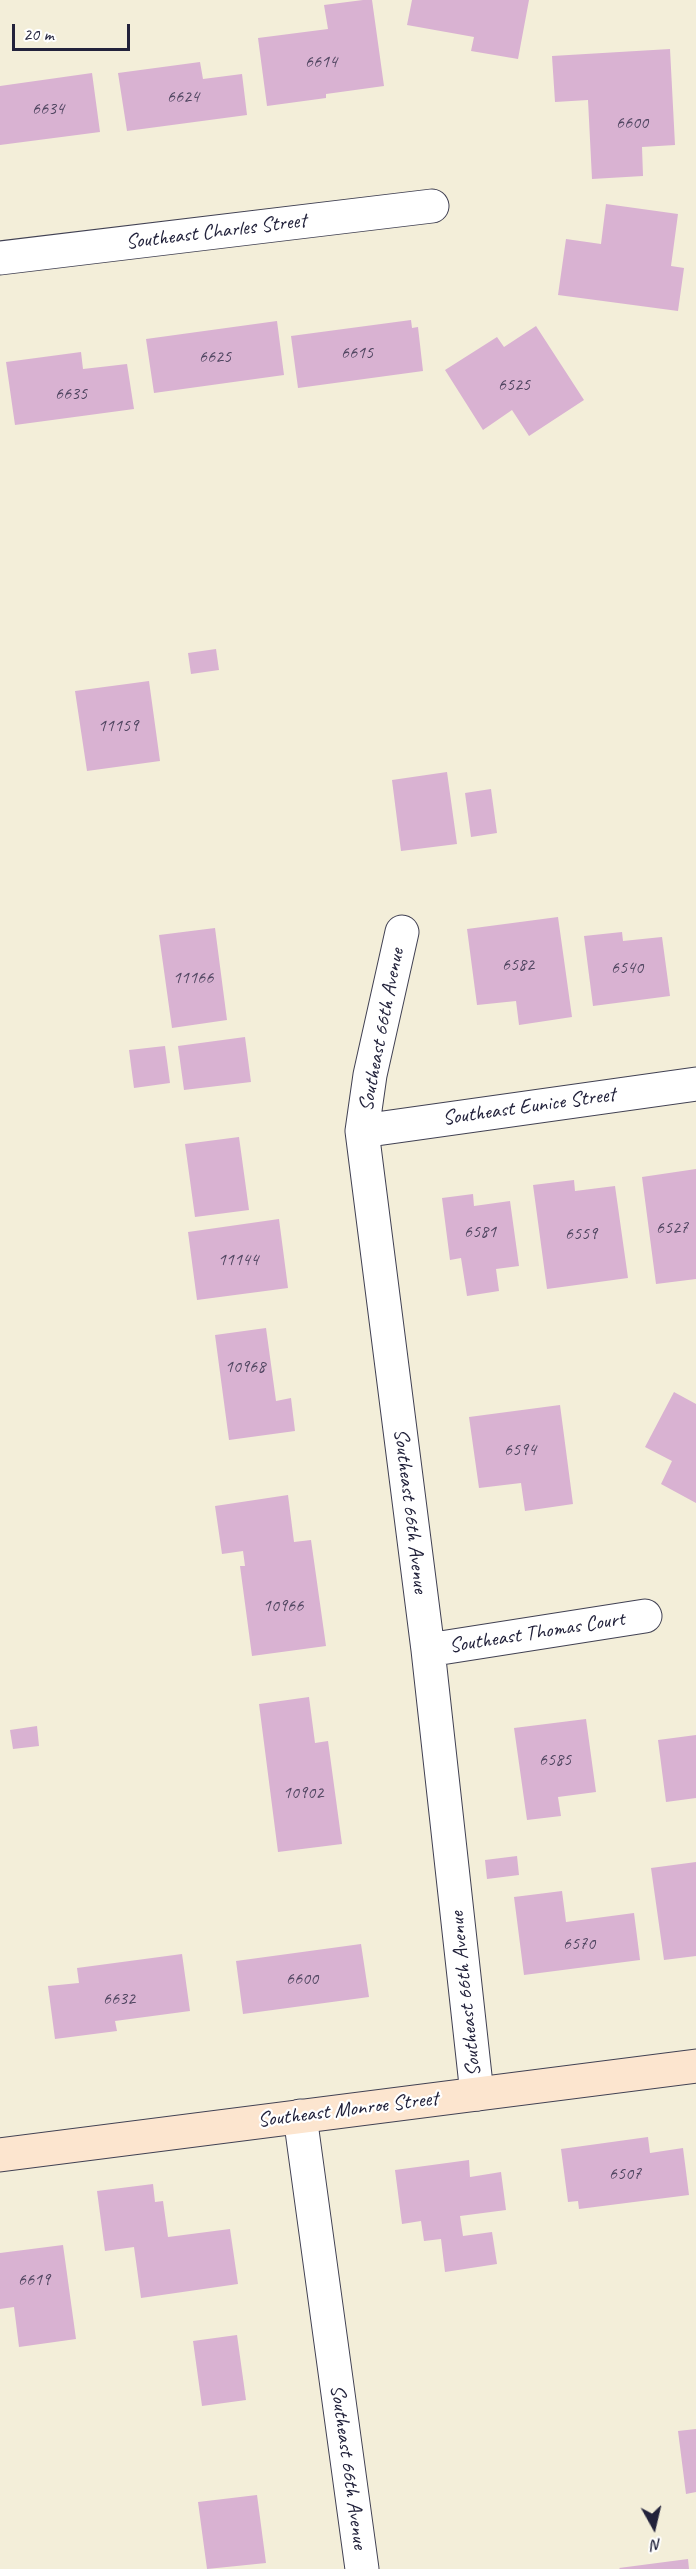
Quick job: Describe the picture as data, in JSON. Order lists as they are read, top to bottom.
{
  "streets": {
    "street": [
      "Southeast Charles Street",
      "Southeast 66th Avenue",
      "Southeast Eunice Street",
      "Southeast Thomas Court",
      "Southeast Monroe Street"
    ]
  },
  "crossings": [
    ["Southeast 66th Avenue", "Southeast Eunice Street"],
    ["Southeast 66th Avenue", "Southeast Thomas Court"],
    ["Southeast 66th Avenue", "Southeast Monroe Street"]
  ],
  "house_numbers": [
    "6614",
    "6624",
    "6634",
    "6600",
    "6615",
    "6625",
    "6525",
    "6635",
    "11159",
    "6582",
    "6540",
    "11166",
    "6527",
    "6581",
    "6559",
    "11144",
    "10968",
    "6594",
    "10966",
    "6585",
    "10902",
    "6570",
    "6600",
    "6632",
    "6507",
    "6619"
  ],
  "scale_bar": "20 m",
  "north": "bottom"
}
